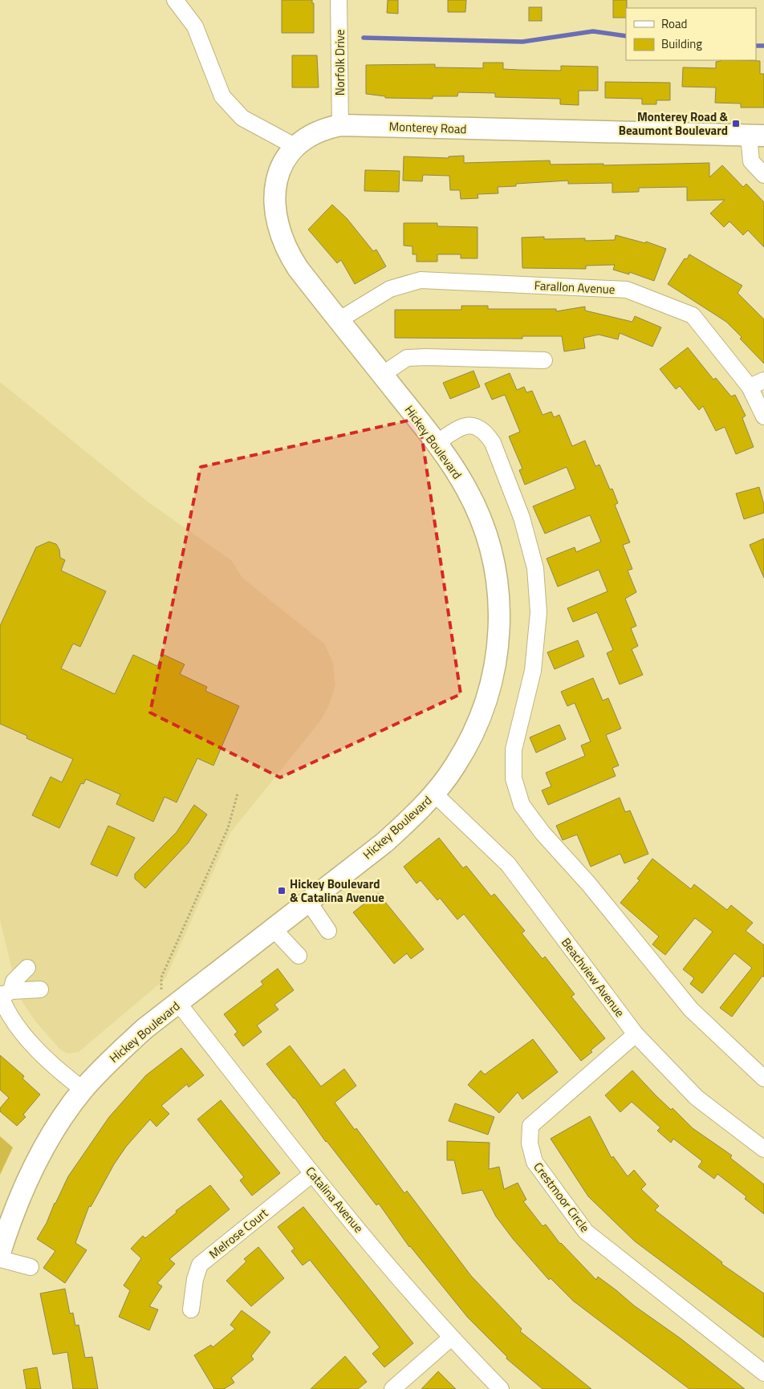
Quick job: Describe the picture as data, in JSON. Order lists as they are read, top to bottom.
{
  "streets": {
    "main road": ["Monterey Road", "Hickey Boulevard"],
    "street": [
      "Norfolk Drive",
      "Farallon Avenue",
      "Beachview Avenue",
      "Crestmoor Circle",
      "Catalina Avenue",
      "Melrose Court"
    ]
  },
  "crossings": [
    ["Norfolk Drive", "Monterey Road"],
    ["Monterey Road", "Hickey Boulevard"],
    ["Farallon Avenue", "Hickey Boulevard"],
    ["Hickey Boulevard", "Beachview Avenue"],
    ["Hickey Boulevard", "Catalina Avenue"],
    ["Beachview Avenue", "Crestmoor Circle"],
    ["Catalina Avenue", "Melrose Court"]
  ],
  "places": {
    "transit": ["Monterey Road & Beaumont Boulevard", "Hickey Boulevard & Catalina Avenue"]
  },
  "legend": ["Road", "Building"]
}
